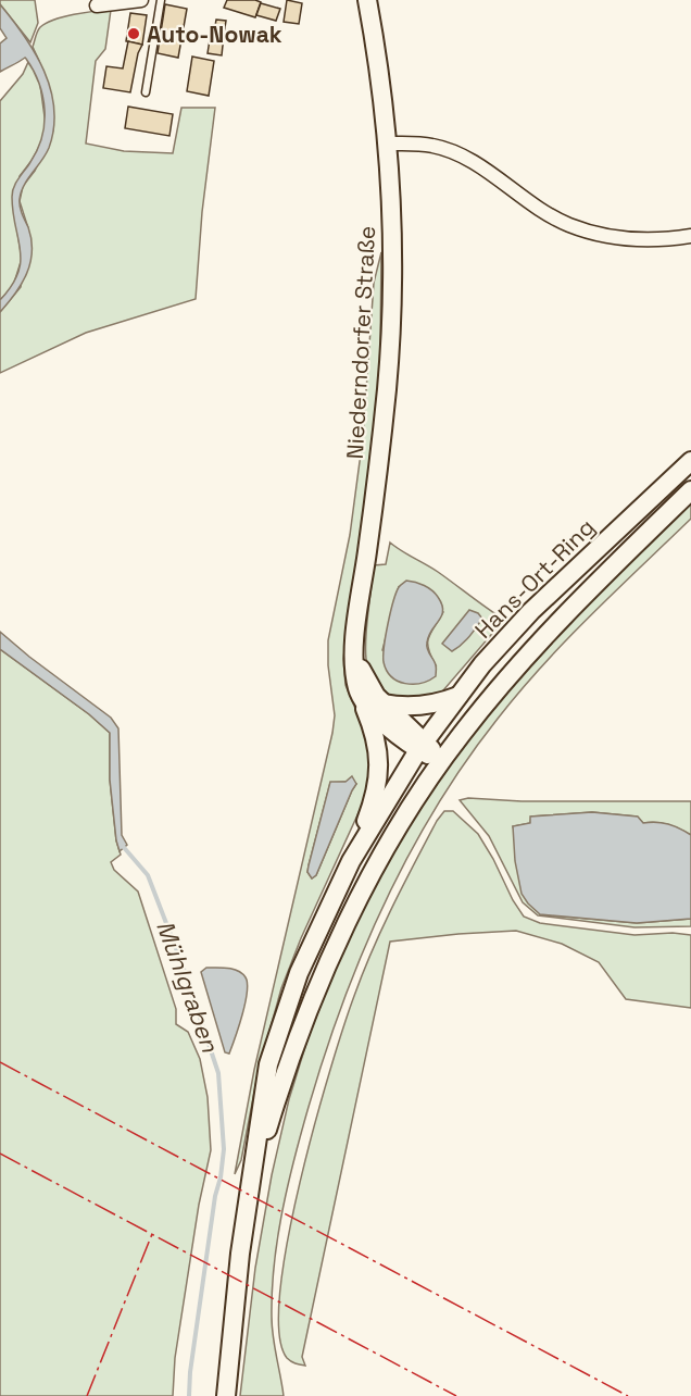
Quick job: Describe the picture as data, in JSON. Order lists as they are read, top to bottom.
{
  "streets": {
    "main road": ["Niederndorfer Straße", "Hans-Ort-Ring"]
  },
  "crossings": [
    ["Niederndorfer Straße", "Hans-Ort-Ring"]
  ],
  "water": ["Mühlgraben"],
  "places": ["Auto-Nowak"]
}
